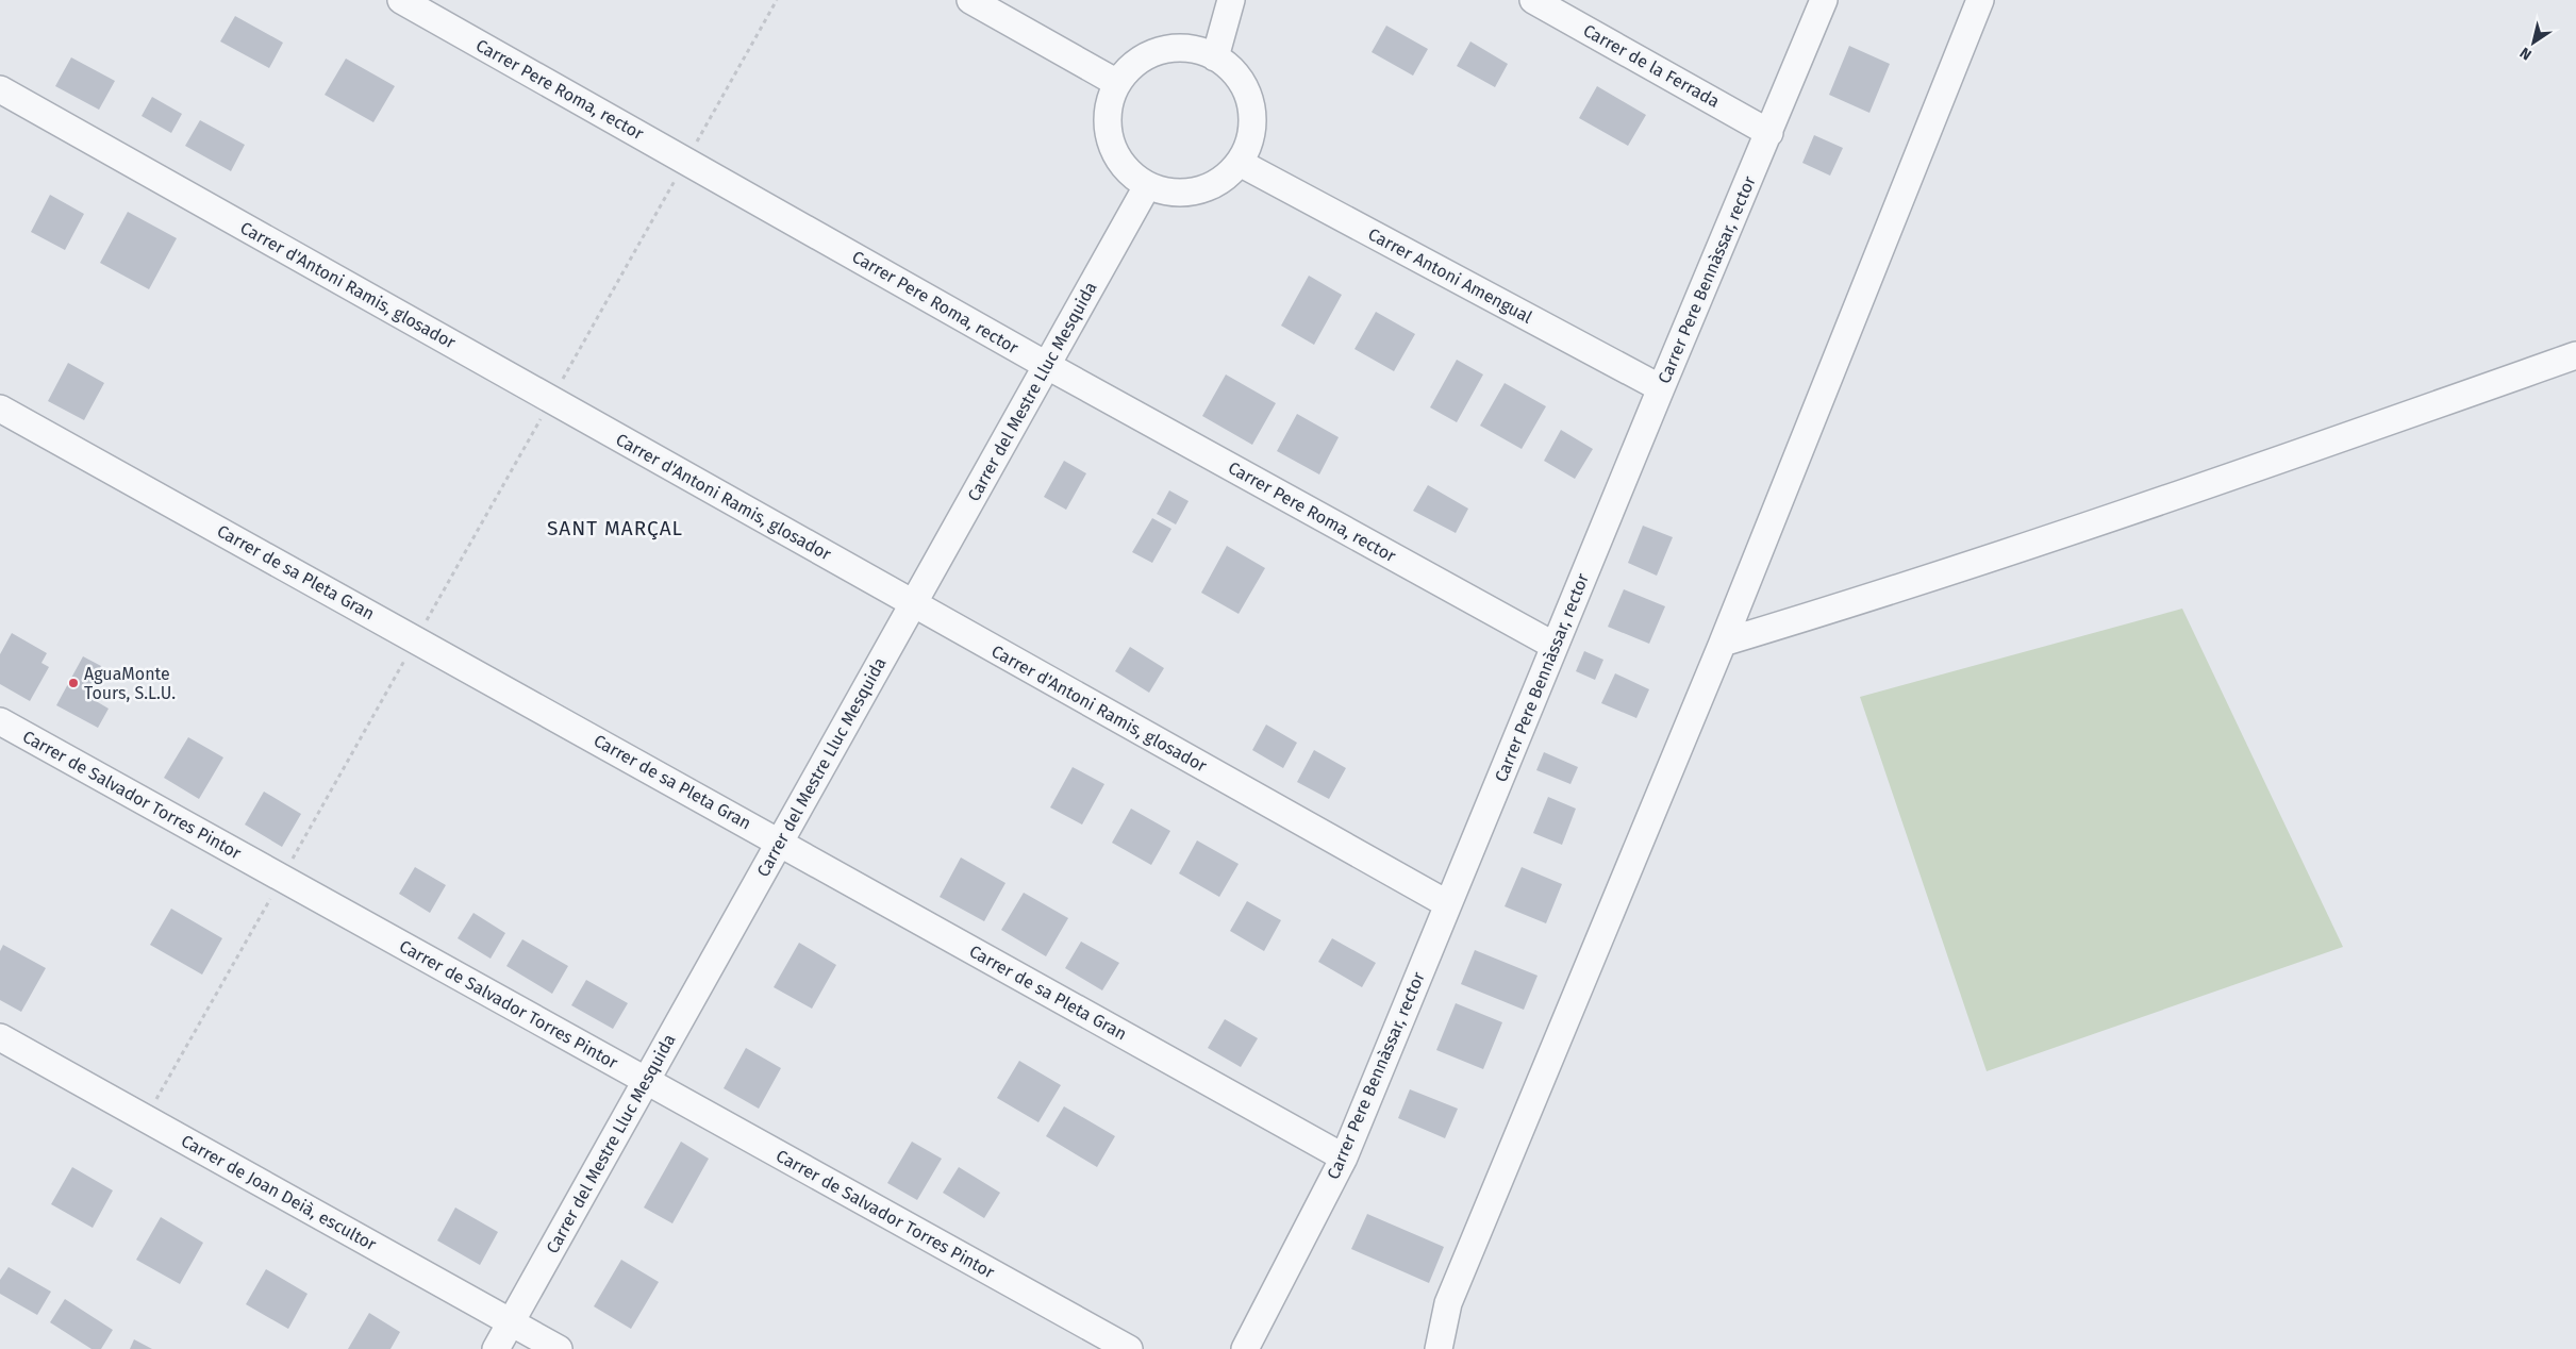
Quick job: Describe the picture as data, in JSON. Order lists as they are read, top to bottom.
{
  "streets": {
    "street": [
      "Carrer de la Ferrada",
      "Carrer Pere Roma, rector",
      "Carrer Antoni Amengual",
      "Carrer Pere Bennàssar, rector",
      "Carrer d'Antoni Ramis, glosador",
      "Carrer del Mestre Lluc Mesquida",
      "Carrer de sa Pleta Gran",
      "Carrer de Salvador Torres Pintor",
      "Carrer de Joan Deià, escultor"
    ]
  },
  "crossings": [
    ["Carrer de la Ferrada", "Carrer Pere Bennàssar, rector"],
    ["Carrer Pere Roma, rector", "Carrer Pere Bennàssar, rector"],
    ["Carrer Pere Roma, rector", "Carrer del Mestre Lluc Mesquida"],
    ["Carrer Antoni Amengual", "Carrer Pere Bennàssar, rector"],
    ["Carrer Antoni Amengual", "Carrer del Mestre Lluc Mesquida"],
    ["Carrer Pere Bennàssar, rector", "Carrer d'Antoni Ramis, glosador"],
    ["Carrer Pere Bennàssar, rector", "Carrer de sa Pleta Gran"],
    ["Carrer d'Antoni Ramis, glosador", "Carrer del Mestre Lluc Mesquida"],
    ["Carrer del Mestre Lluc Mesquida", "Carrer de sa Pleta Gran"],
    ["Carrer del Mestre Lluc Mesquida", "Carrer de Salvador Torres Pintor"],
    ["Carrer del Mestre Lluc Mesquida", "Carrer de Joan Deià, escultor"]
  ],
  "districts": ["SANT MARÇAL"],
  "places": ["AguaMonte Tours, S.L.U."],
  "north": "bottom left"
}
